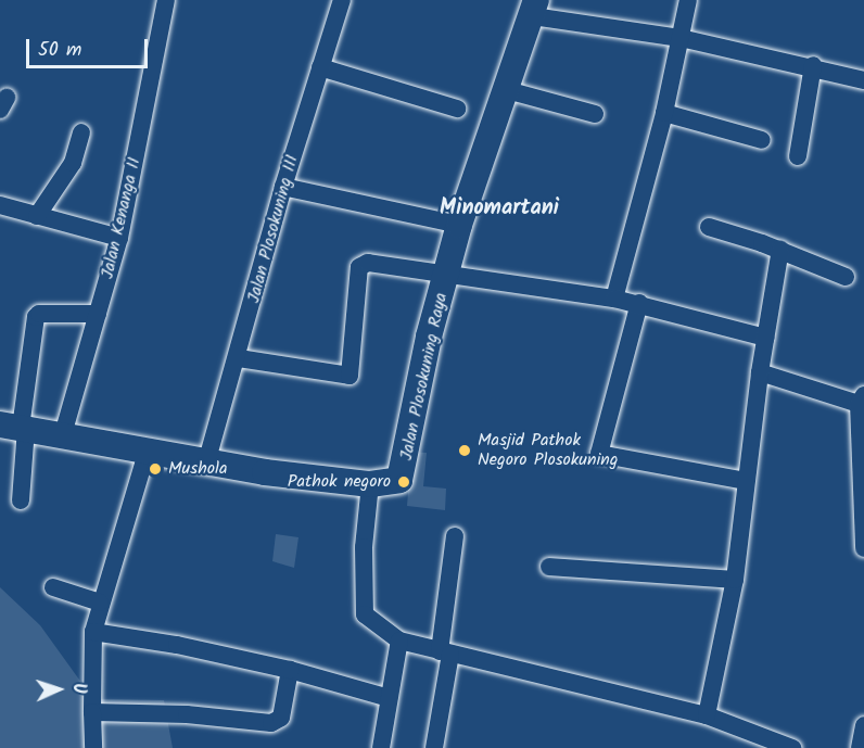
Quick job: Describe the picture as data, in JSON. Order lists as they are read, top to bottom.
{
  "streets": {
    "street": ["Jalan Kenanga II", "Jalan Plosokuning III", "Jalan Plosokuning Raya"]
  },
  "crossings": [
    ["Jalan Kenanga II", "Jalan Plosokuning Raya"],
    ["Jalan Plosokuning III", "Jalan Plosokuning Raya"]
  ],
  "districts": ["Minomartani"],
  "places": ["Masjid Pathok Negoro Plosokuning", "Mushola", "Pathok negoro"],
  "scale_bar": "50 m",
  "north": "right"
}
